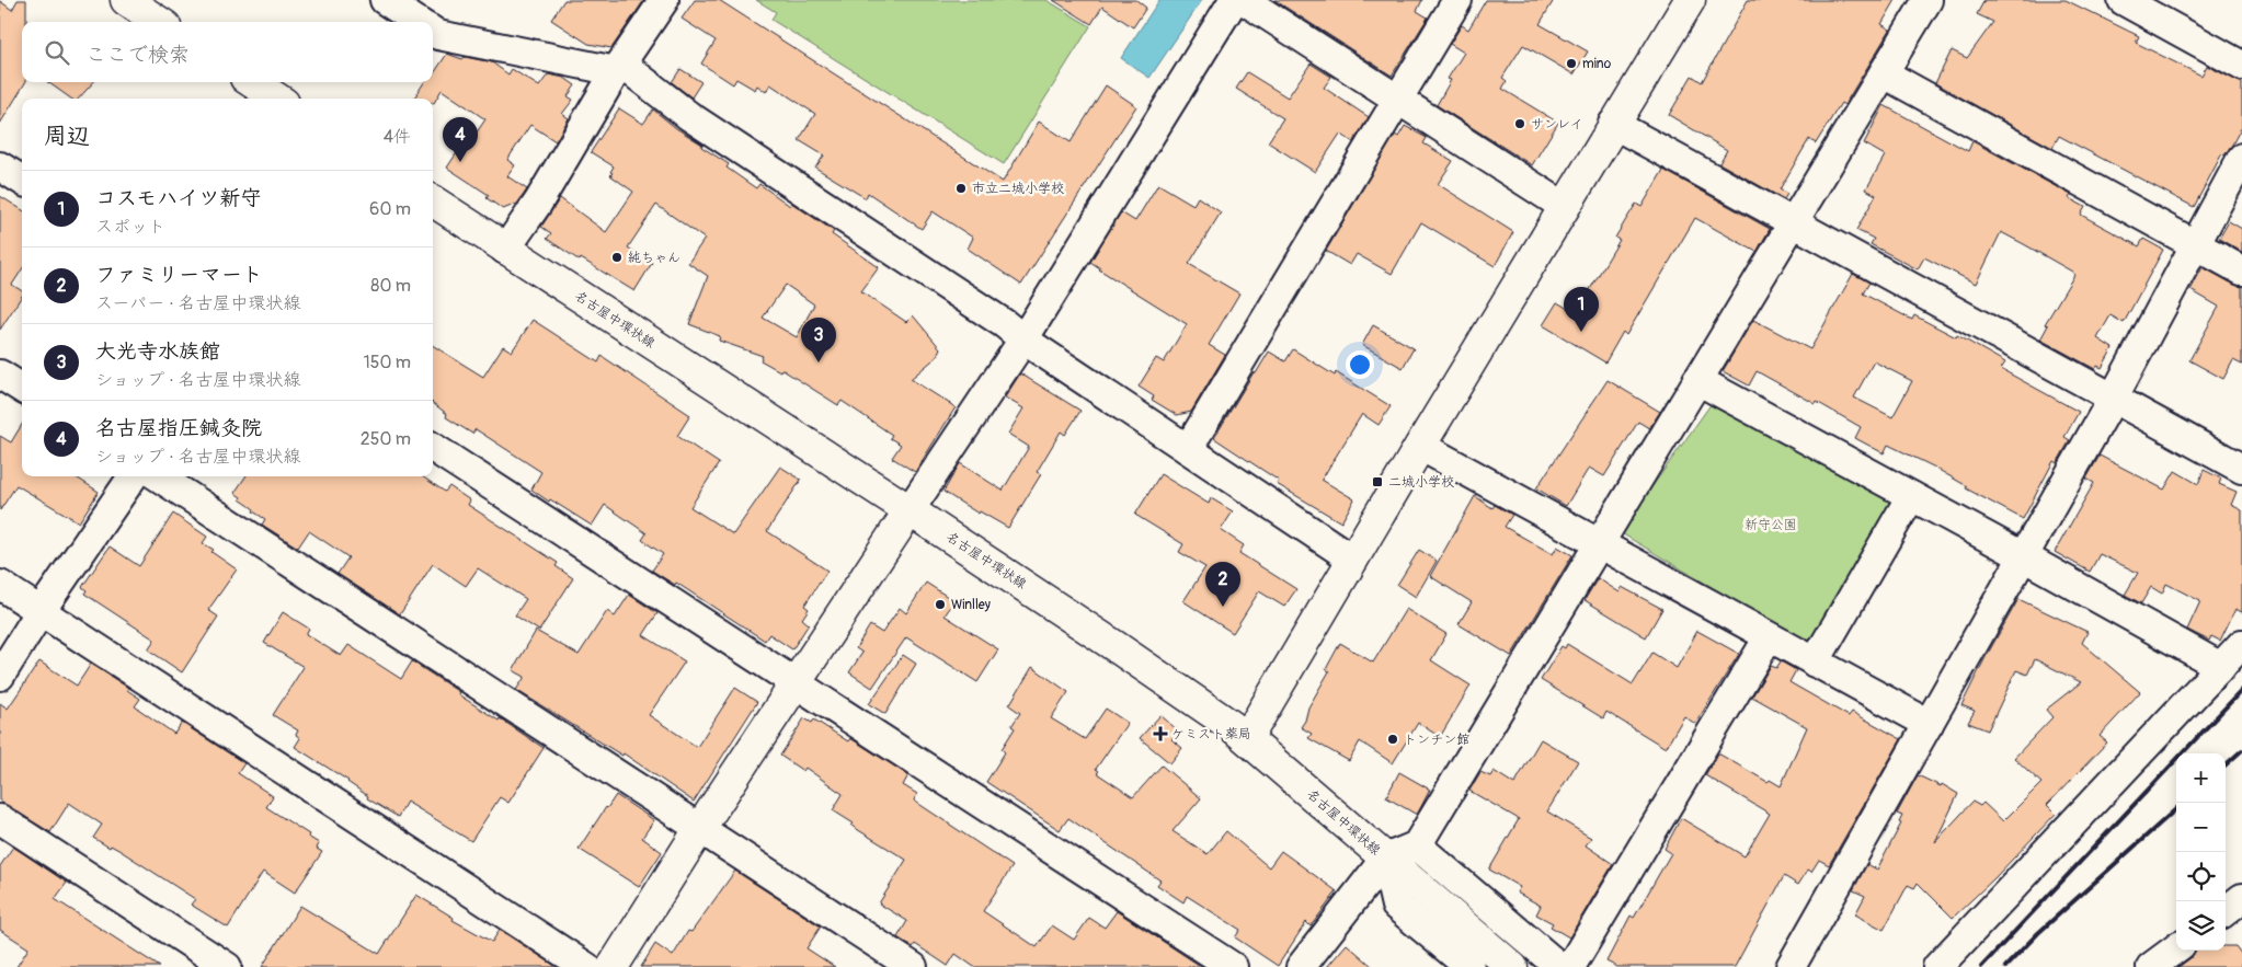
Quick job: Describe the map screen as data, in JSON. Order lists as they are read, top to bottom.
{
  "streets": {
    "main road": ["名古屋中環状線"]
  },
  "parks": ["新守公園"],
  "places": {
    "other": [
      "mino",
      "サンレイ",
      "市立二城小学校",
      "純ちゃん",
      "Winlley",
      "トンチン館"
    ],
    "transit": ["二城小学校"],
    "health": ["ケミスト薬局"]
  },
  "page": {
    "search": "ここで検索",
    "heading": ["周辺", "4件"],
    "pins": [
      "4",
      "1",
      "3",
      "2"
    ],
    "list": [
      {
        "mark": "1",
        "name": "コスモハイツ新守",
        "note": "スポット",
        "value": "60 m"
      },
      {
        "mark": "2",
        "name": "ファミリーマート",
        "note": "スーパー · 名古屋中環状線",
        "value": "80 m"
      },
      {
        "mark": "3",
        "name": "大光寺水族館",
        "note": "ショップ · 名古屋中環状線",
        "value": "150 m"
      },
      {
        "mark": "4",
        "name": "名古屋指圧鍼灸院",
        "note": "ショップ · 名古屋中環状線",
        "value": "250 m"
      }
    ],
    "map_buttons": ["+", "−"]
  }
}
